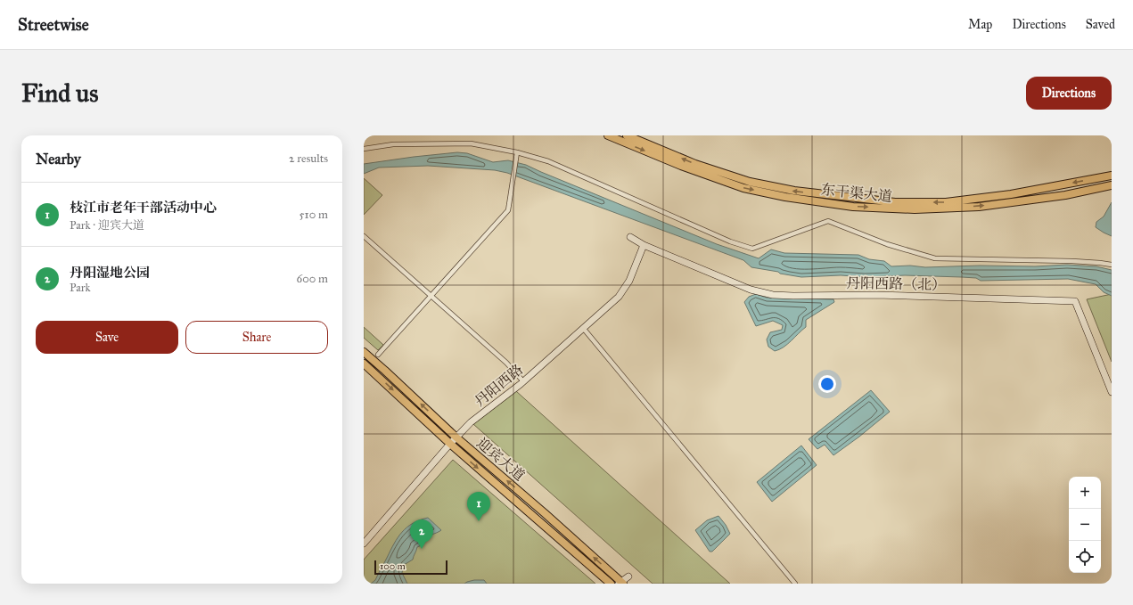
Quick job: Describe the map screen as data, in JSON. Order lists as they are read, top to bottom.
{
  "streets": {
    "main road": ["东干渠大道", "迎宾大道"],
    "street": ["丹阳西路（北）", "丹阳西路"]
  },
  "crossings": [
    ["丹阳西路（北）", "丹阳西路"],
    ["丹阳西路", "迎宾大道"]
  ],
  "scale_bar": "100 m",
  "page": {
    "header": "Streetwise",
    "nav": ["Map", "Directions", "Saved"],
    "buttons": [
      "Directions",
      ["Save", "Share"]
    ],
    "title": "Find us",
    "heading": ["Nearby", "2 results"],
    "list": [
      {
        "mark": "1",
        "name": "枝江市老年干部活动中心",
        "note": "Park · 迎宾大道",
        "value": "510 m"
      },
      {
        "mark": "2",
        "name": "丹阳湿地公园",
        "note": "Park",
        "value": "600 m"
      }
    ],
    "map_buttons": ["+", "−"],
    "pins": ["1", "2"],
    "scale": "100 m"
  }
}
